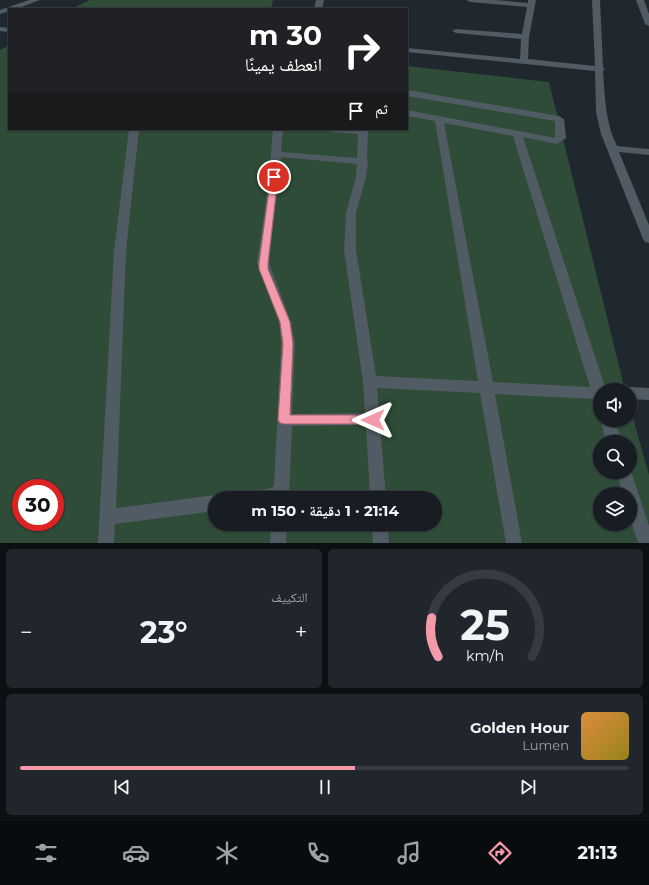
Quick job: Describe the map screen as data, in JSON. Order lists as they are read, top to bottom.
{
  "page": {
    "turn": ["30 m", "انعطف يمينًا"],
    "then": "ثم",
    "limit": "30",
    "trip": "21:14 · 1 دقيقة · 150 m",
    "tile": "التكييف",
    "heat": ["−", "23°", "+"],
    "song": ["Golden Hour", "Lumen"],
    "tabs": "21:13",
    "gauge": ["25", "km/h"]
  }
}
